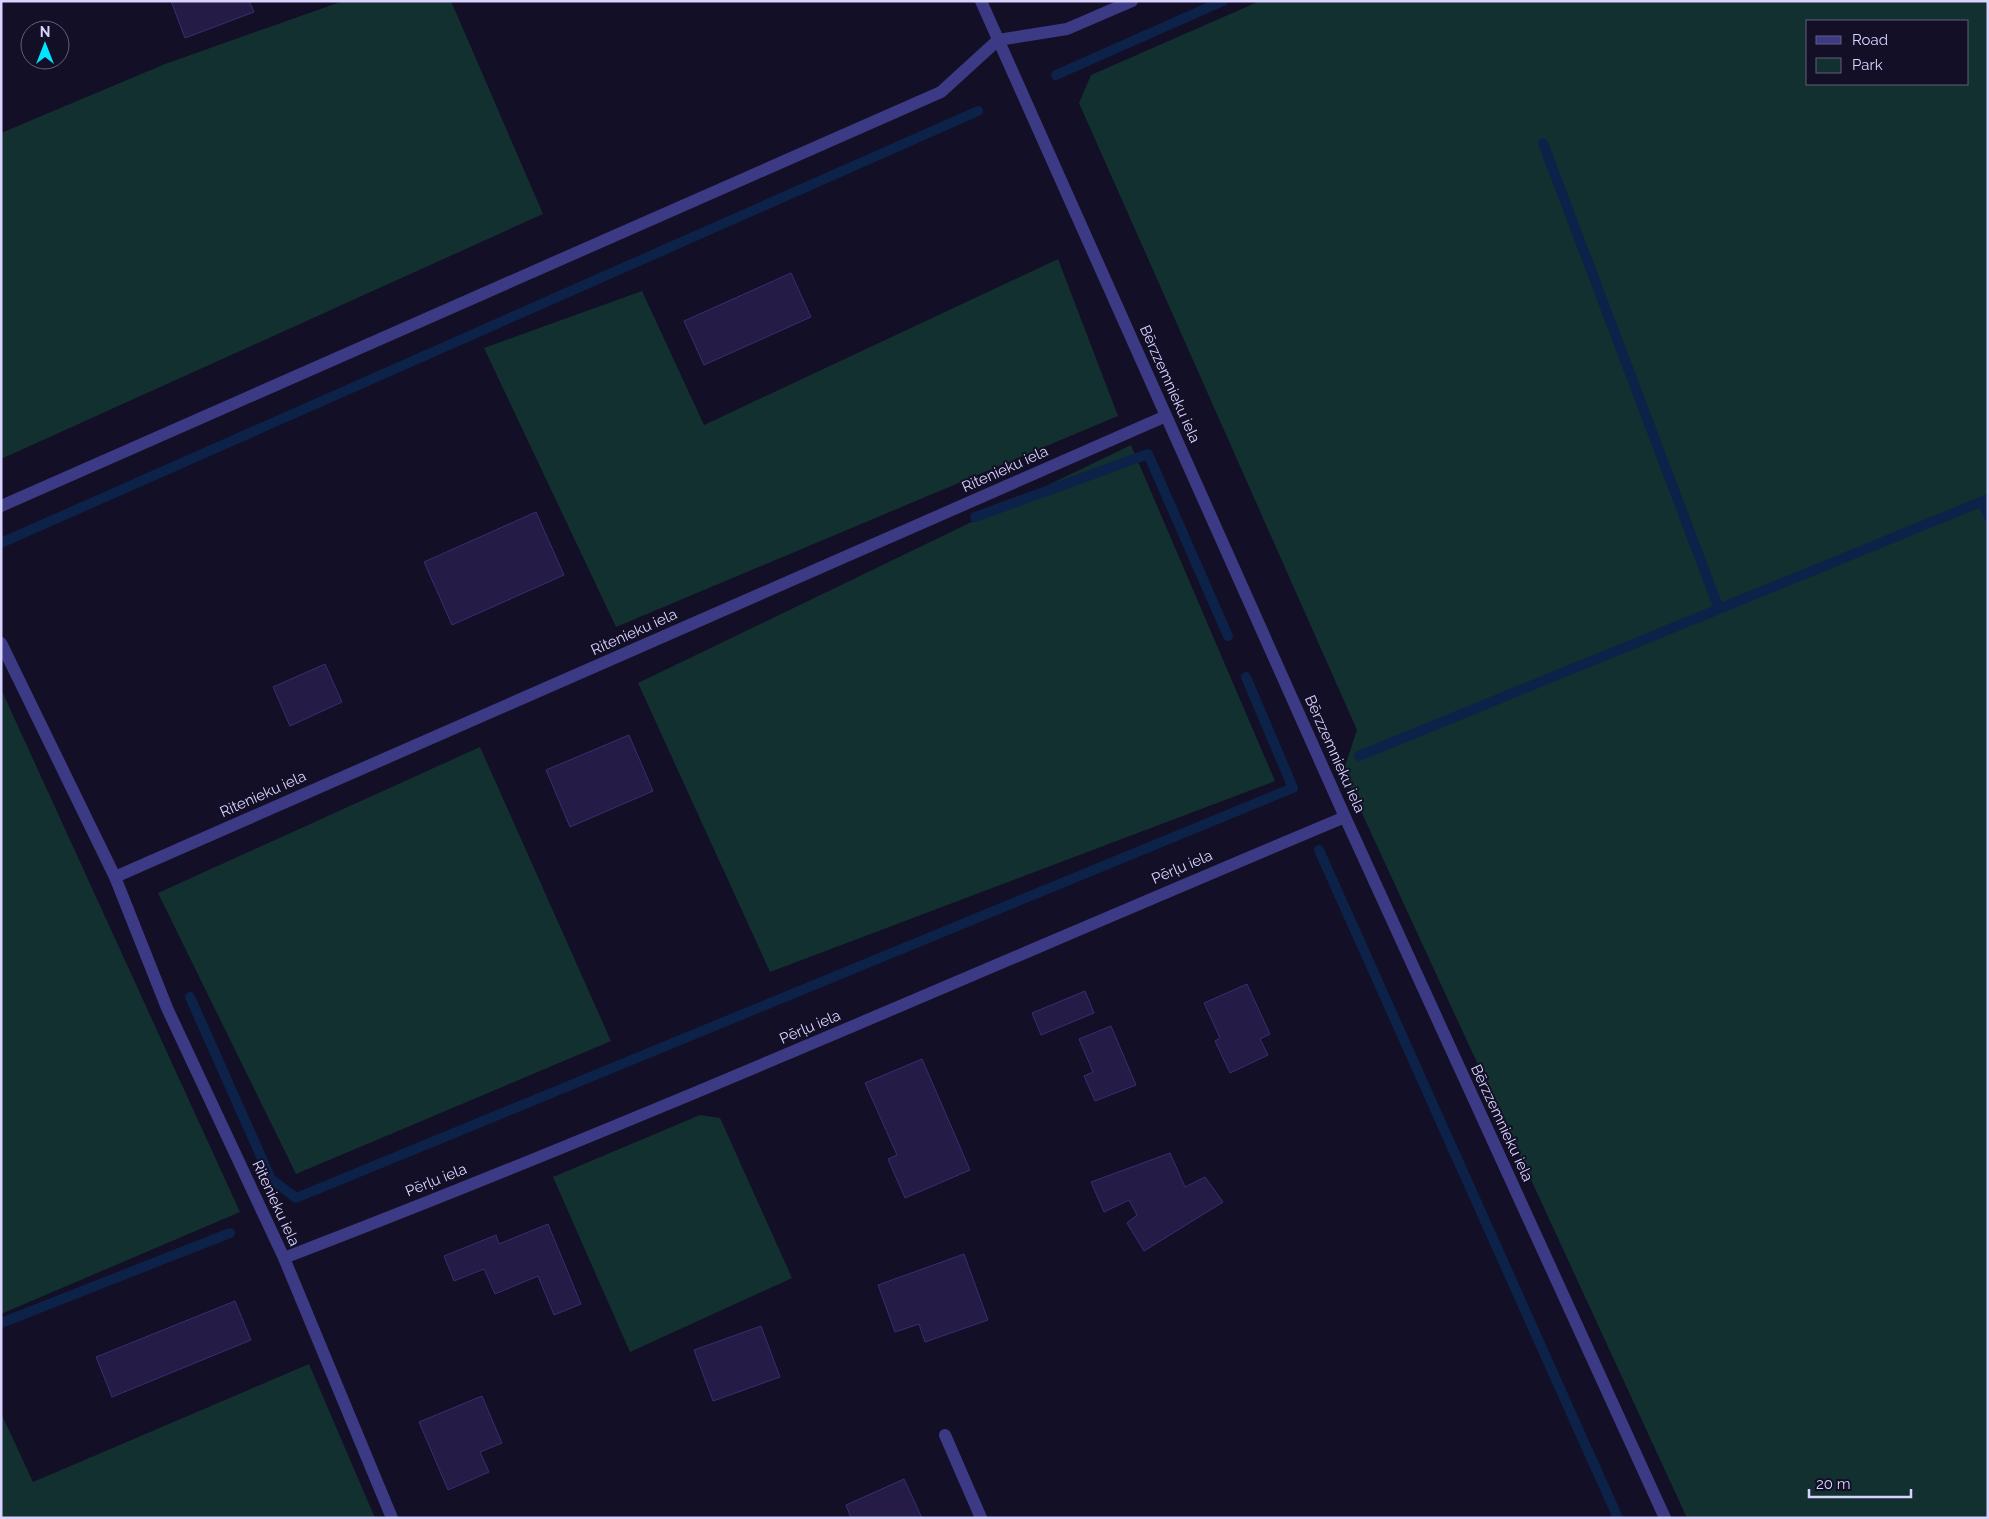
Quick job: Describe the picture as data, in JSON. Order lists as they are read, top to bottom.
{
  "streets": {
    "street": ["Bērzzemnieku iela", "Ritenieku iela", "Pērļu iela"]
  },
  "crossings": [
    ["Bērzzemnieku iela", "Ritenieku iela"],
    ["Bērzzemnieku iela", "Pērļu iela"],
    ["Ritenieku iela", "Pērļu iela"]
  ],
  "legend": ["Road", "Park"],
  "scale_bar": "20 m",
  "north": "top"
}
